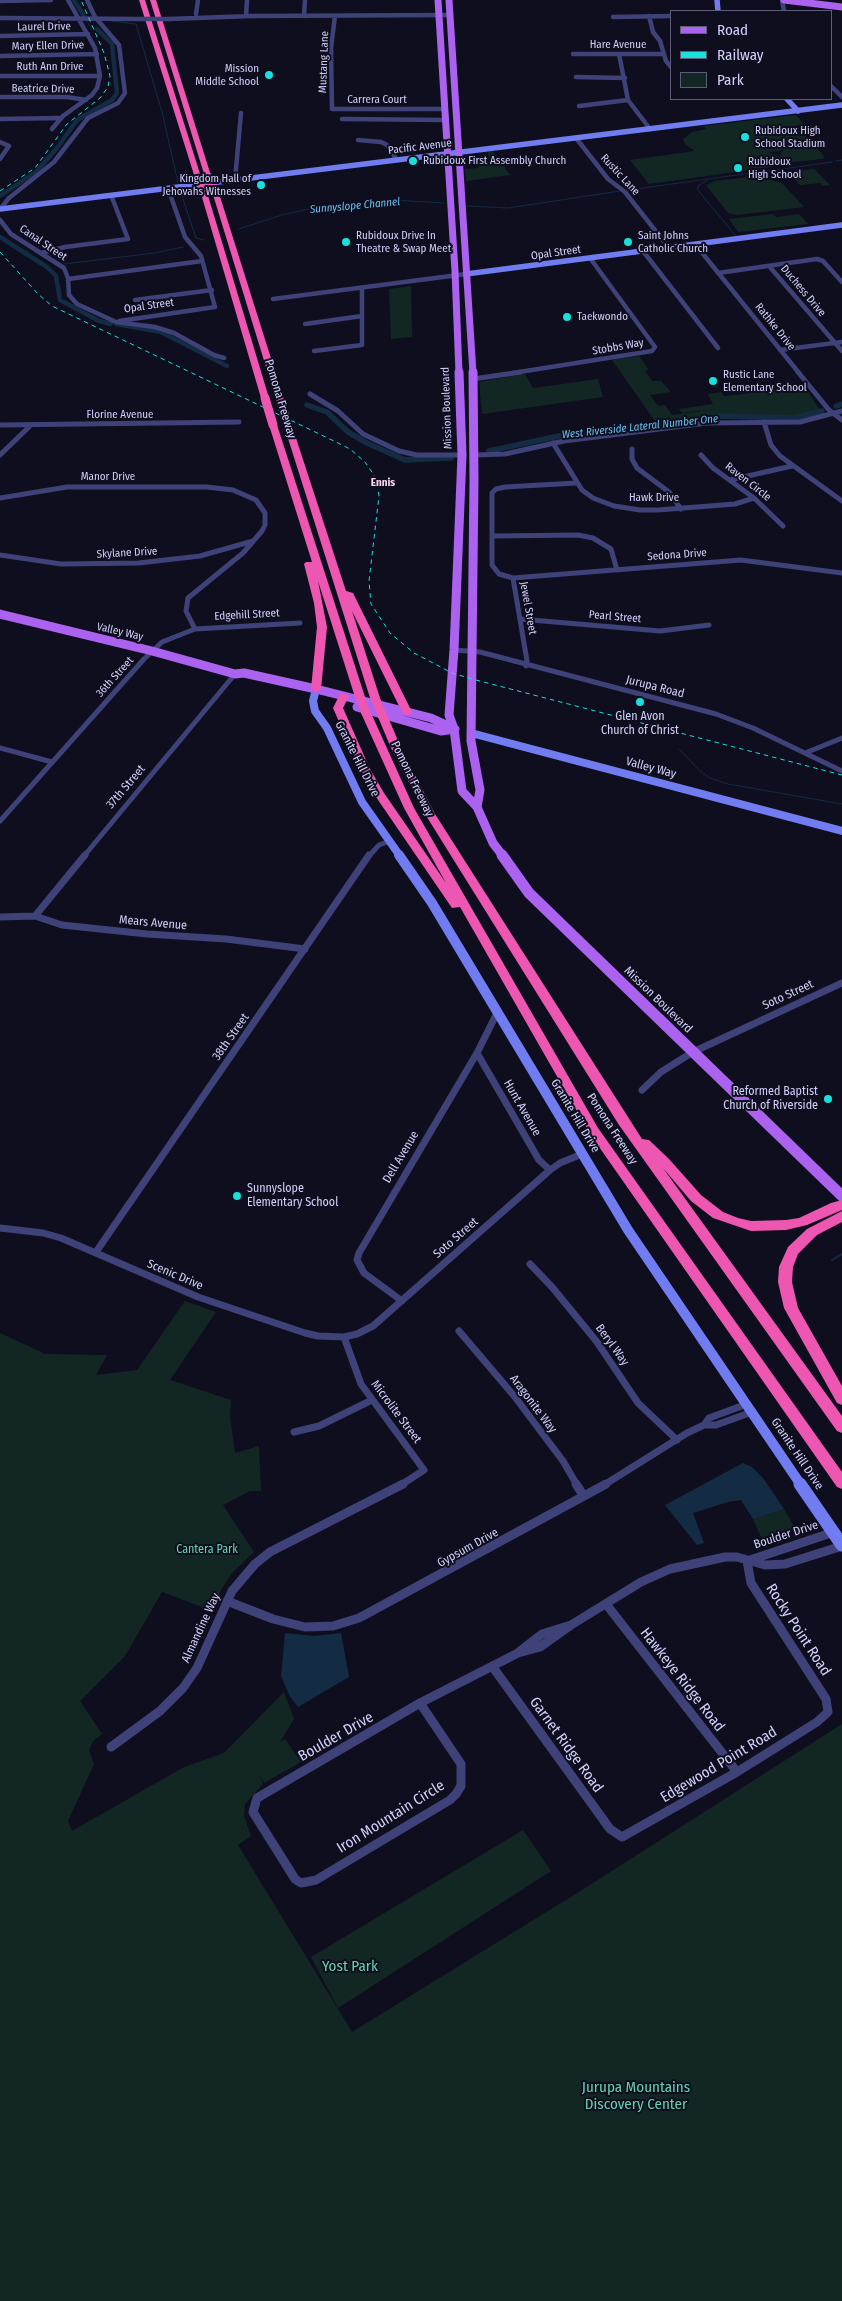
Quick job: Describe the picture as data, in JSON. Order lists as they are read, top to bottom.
{
  "streets": {
    "highway": ["Pomona Freeway"],
    "main road": ["Mission Boulevard", "Valley Way"],
    "street": [
      "Laurel Drive",
      "Hare Avenue",
      "Mary Ellen Drive",
      "Mustang Lane",
      "Ruth Ann Drive",
      "Beatrice Drive",
      "Carrera Court",
      "Pacific Avenue",
      "Rustic Lane",
      "Canal Street",
      "Opal Street",
      "Duchess Drive",
      "Rathke Drive",
      "Stobbs Way",
      "Florine Avenue",
      "Manor Drive",
      "Raven Circle",
      "Hawk Drive",
      "Skylane Drive",
      "Sedona Drive",
      "Jewel Street",
      "Edgehill Street",
      "Pearl Street",
      "36th Street",
      "Jurupa Road",
      "Granite Hill Drive",
      "37th Street",
      "Mears Avenue",
      "Soto Street",
      "38th Street",
      "Hunt Avenue",
      "Dell Avenue",
      "Scenic Drive",
      "Beryl Way",
      "Aragonite Way",
      "Microlite Street",
      "Boulder Drive",
      "Gypsum Drive",
      "Almandine Way",
      "Rocky Point Road",
      "Hawkeye Ridge Road",
      "Garnet Ridge Road",
      "Edgewood Point Road",
      "Iron Mountain Circle"
    ]
  },
  "crossings": [
    ["Mustang Lane", "Carrera Court"],
    ["Carrera Court", "Mission Boulevard"],
    ["Pacific Avenue", "Rustic Lane"],
    ["Pacific Avenue", "Mission Boulevard"],
    ["Rustic Lane", "Opal Street"],
    ["Canal Street", "Opal Street"],
    ["Opal Street", "Rathke Drive"],
    ["Opal Street", "Stobbs Way"],
    ["Opal Street", "Mission Boulevard"],
    ["Stobbs Way", "Mission Boulevard"],
    ["Mission Boulevard", "Valley Way"],
    ["Mission Boulevard", "Jurupa Road"],
    ["Mission Boulevard", "Soto Street"],
    ["Manor Drive", "Skylane Drive"],
    ["Raven Circle", "Hawk Drive"],
    ["Hawk Drive", "Jewel Street"],
    ["Sedona Drive", "Jewel Street"],
    ["Jewel Street", "Pearl Street"],
    ["Jewel Street", "Jurupa Road"],
    ["Edgehill Street", "36th Street"],
    ["Valley Way", "36th Street"],
    ["Valley Way", "Granite Hill Drive"],
    ["Valley Way", "37th Street"],
    ["Granite Hill Drive", "Soto Street"],
    ["Granite Hill Drive", "38th Street"],
    ["Granite Hill Drive", "Dell Avenue"],
    ["Granite Hill Drive", "Boulder Drive"],
    ["Granite Hill Drive", "Gypsum Drive"],
    ["37th Street", "Mears Avenue"],
    ["Mears Avenue", "38th Street"],
    ["Soto Street", "Hunt Avenue"],
    ["Soto Street", "Dell Avenue"],
    ["Soto Street", "Scenic Drive"],
    ["Soto Street", "Microlite Street"],
    ["38th Street", "Scenic Drive"],
    ["Hunt Avenue", "Dell Avenue"],
    ["Scenic Drive", "Microlite Street"],
    ["Beryl Way", "Gypsum Drive"],
    ["Aragonite Way", "Gypsum Drive"],
    ["Microlite Street", "Almandine Way"],
    ["Boulder Drive", "Rocky Point Road"],
    ["Boulder Drive", "Hawkeye Ridge Road"],
    ["Boulder Drive", "Garnet Ridge Road"],
    ["Boulder Drive", "Iron Mountain Circle"],
    ["Gypsum Drive", "Almandine Way"],
    ["Rocky Point Road", "Edgewood Point Road"],
    ["Hawkeye Ridge Road", "Edgewood Point Road"],
    ["Garnet Ridge Road", "Edgewood Point Road"]
  ],
  "districts": ["Ennis"],
  "water": ["Sunnyslope Channel", "West Riverside Lateral Number One"],
  "parks": ["Cantera Park", "Yost Park", "Jurupa Mountains Discovery Center"],
  "places": [
    "Mission Middle School",
    "Rubidoux High School Stadium",
    "Rubidoux First Assembly Church",
    "Rubidoux High School",
    "Kingdom Hall of Jehovahs Witnesses",
    "Rubidoux Drive In Theatre & Swap Meet",
    "Saint Johns Catholic Church",
    "Taekwondo",
    "Rustic Lane Elementary School",
    "Glen Avon Church of Christ",
    "Reformed Baptist Church of Riverside",
    "Sunnyslope Elementary School"
  ],
  "legend": ["Road", "Railway", "Park"]
}
